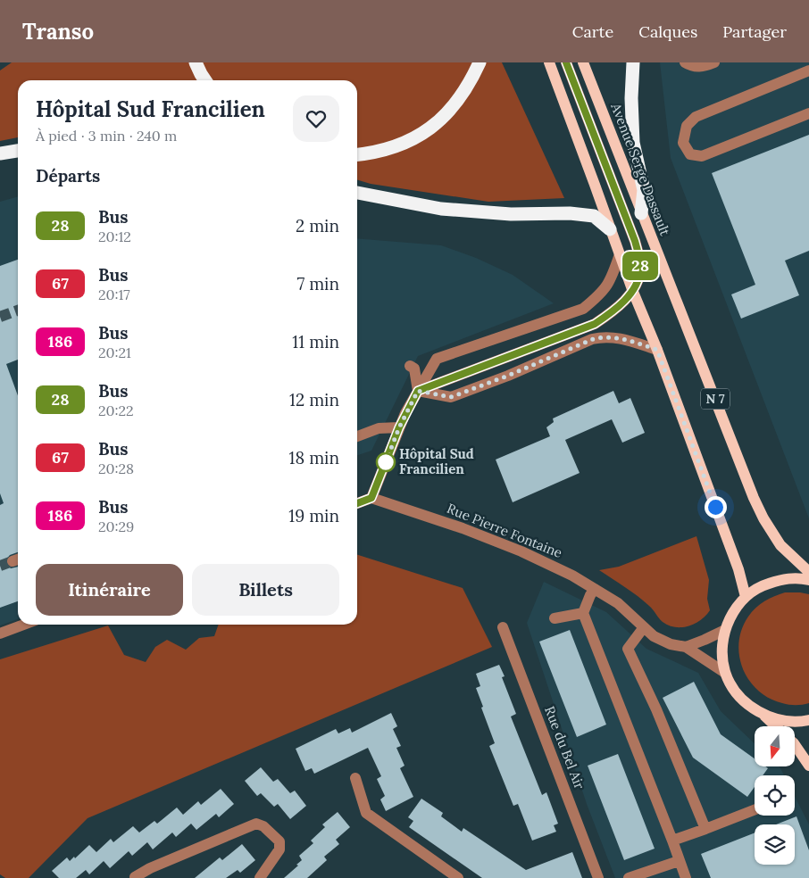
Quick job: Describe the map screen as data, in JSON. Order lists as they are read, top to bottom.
{
  "streets": {
    "main road": ["Avenue Serge Dassault", "N 7"],
    "street": ["Rue Pierre Fontaine", "Rue du Bel Air"]
  },
  "places": ["Hôpital Sud Francilien"],
  "lines": ["bus line 28"],
  "north": "bottom",
  "page": {
    "header": "Transo",
    "nav": ["Carte", "Calques", "Partager"],
    "on_map": "28",
    "heading": [
      ["Hôpital Sud Francilien", "À pied · 3 min · 240 m"],
      "Départs"
    ],
    "list": [
      {
        "mark": "28",
        "name": "Bus",
        "note": "20:12",
        "value": "2 min"
      },
      {
        "mark": "67",
        "name": "Bus",
        "note": "20:17",
        "value": "7 min"
      },
      {
        "mark": "186",
        "name": "Bus",
        "note": "20:21",
        "value": "11 min"
      },
      {
        "mark": "28",
        "name": "Bus",
        "note": "20:22",
        "value": "12 min"
      },
      {
        "mark": "67",
        "name": "Bus",
        "note": "20:28",
        "value": "18 min"
      },
      {
        "mark": "186",
        "name": "Bus",
        "note": "20:29",
        "value": "19 min"
      }
    ],
    "buttons": ["Itinéraire", "Billets"]
  }
}
